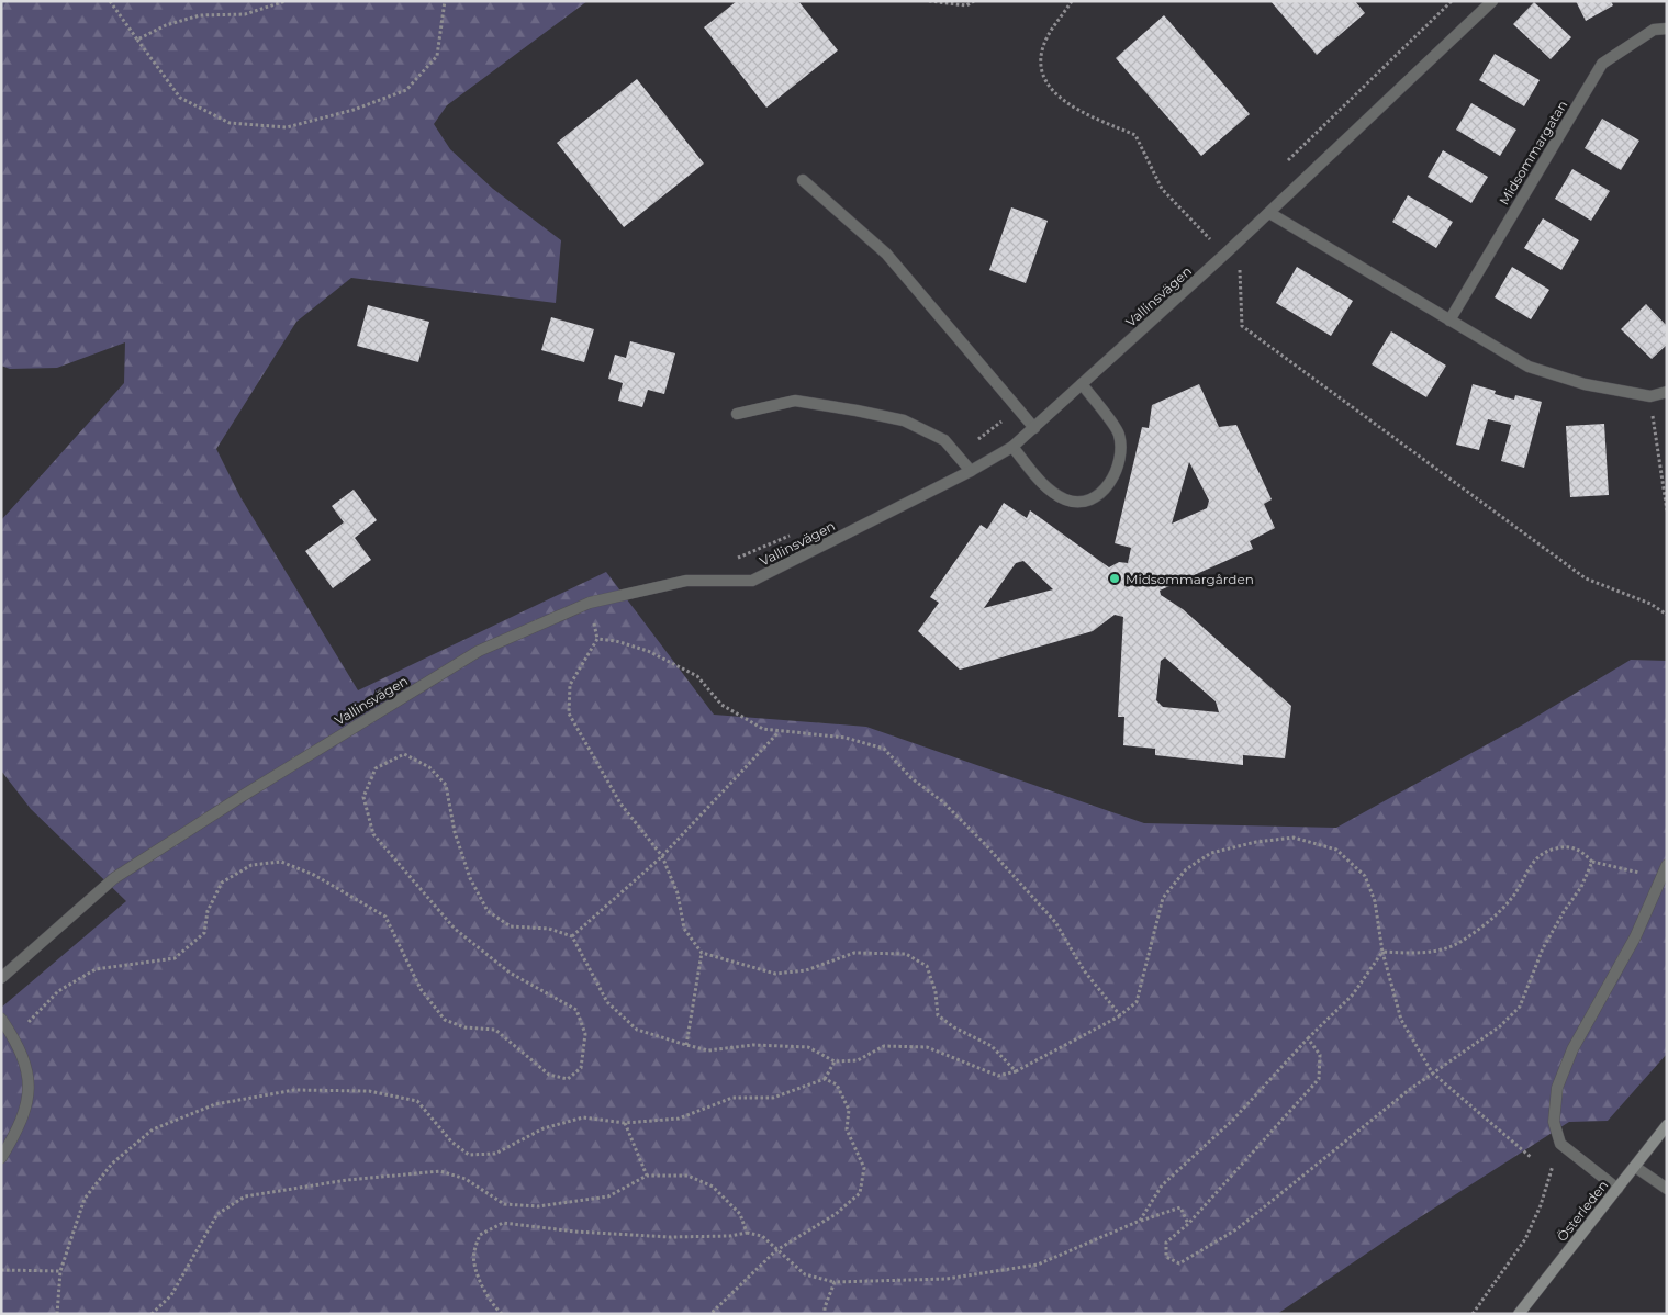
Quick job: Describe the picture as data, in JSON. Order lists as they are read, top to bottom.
{
  "streets": {
    "main road": ["Österleden"],
    "street": ["Midsommargatan", "Vallinsvägen"]
  },
  "places": ["Midsommargården"]
}
